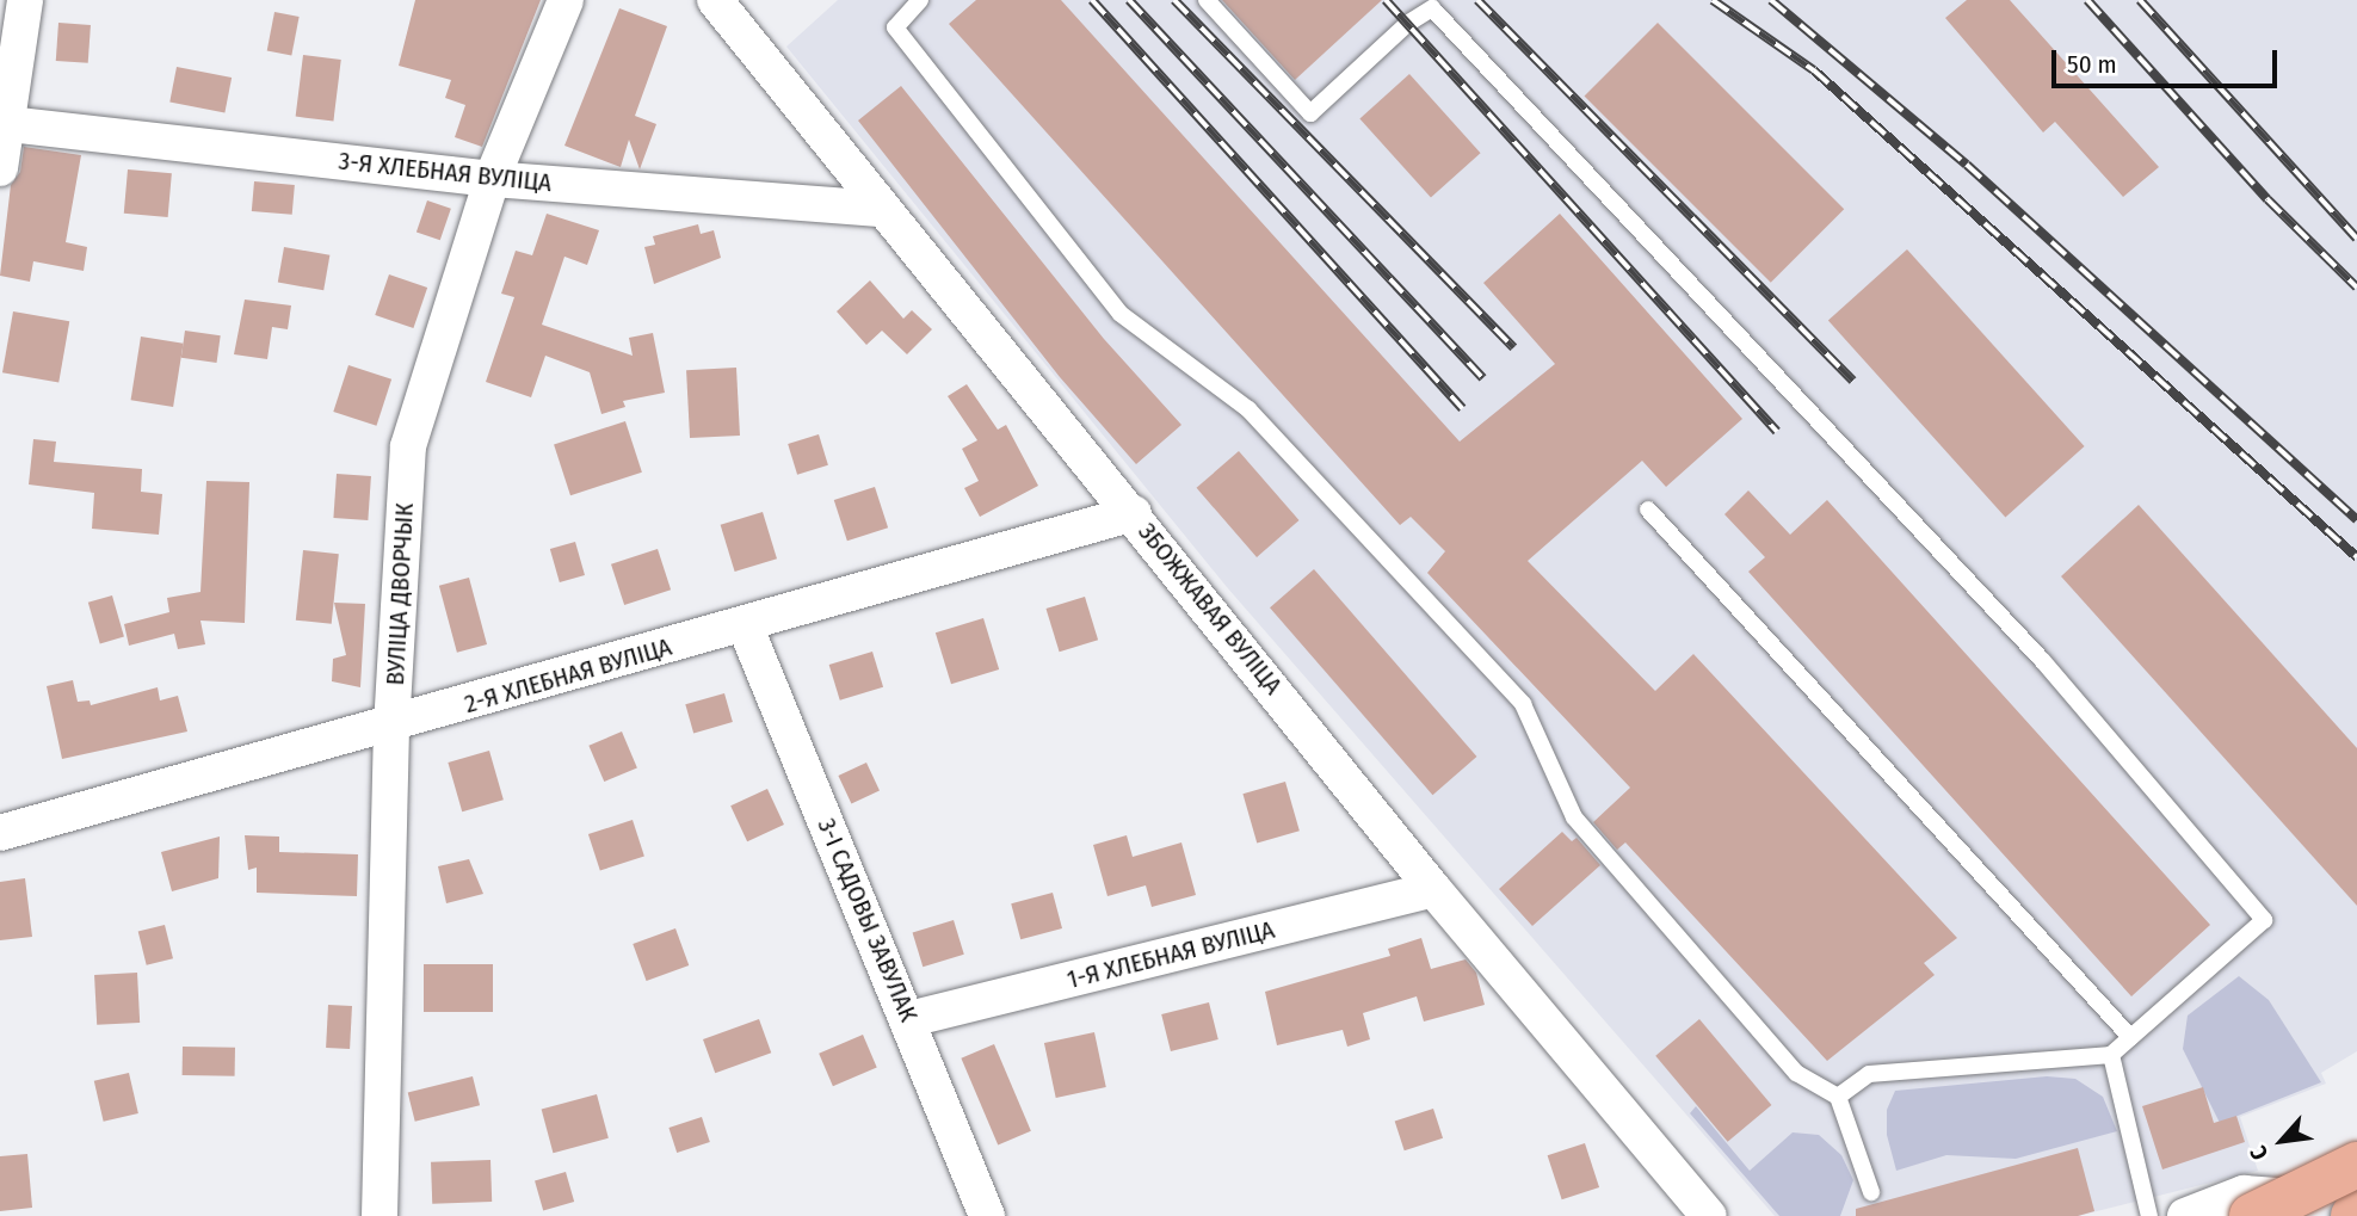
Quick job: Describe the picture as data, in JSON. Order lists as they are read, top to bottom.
{
  "streets": {
    "street": [
      "3-Я ХЛЕБНАЯ ВУЛІЦА",
      "ВУЛІЦА ДВОРЧЫК",
      "ЗБОЖЖАВАЯ ВУЛІЦА",
      "2-Я ХЛЕБНАЯ ВУЛІЦА",
      "3-І САДОВЫ ЗАВУЛАК",
      "1-Я ХЛЕБНАЯ ВУЛІЦА"
    ]
  },
  "crossings": [
    ["3-Я ХЛЕБНАЯ ВУЛІЦА", "ВУЛІЦА ДВОРЧЫК"],
    ["3-Я ХЛЕБНАЯ ВУЛІЦА", "ЗБОЖЖАВАЯ ВУЛІЦА"],
    ["ВУЛІЦА ДВОРЧЫК", "2-Я ХЛЕБНАЯ ВУЛІЦА"],
    ["ЗБОЖЖАВАЯ ВУЛІЦА", "2-Я ХЛЕБНАЯ ВУЛІЦА"],
    ["ЗБОЖЖАВАЯ ВУЛІЦА", "1-Я ХЛЕБНАЯ ВУЛІЦА"],
    ["2-Я ХЛЕБНАЯ ВУЛІЦА", "3-І САДОВЫ ЗАВУЛАК"],
    ["3-І САДОВЫ ЗАВУЛАК", "1-Я ХЛЕБНАЯ ВУЛІЦА"]
  ],
  "scale_bar": "50 m",
  "north": "bottom left"
}
